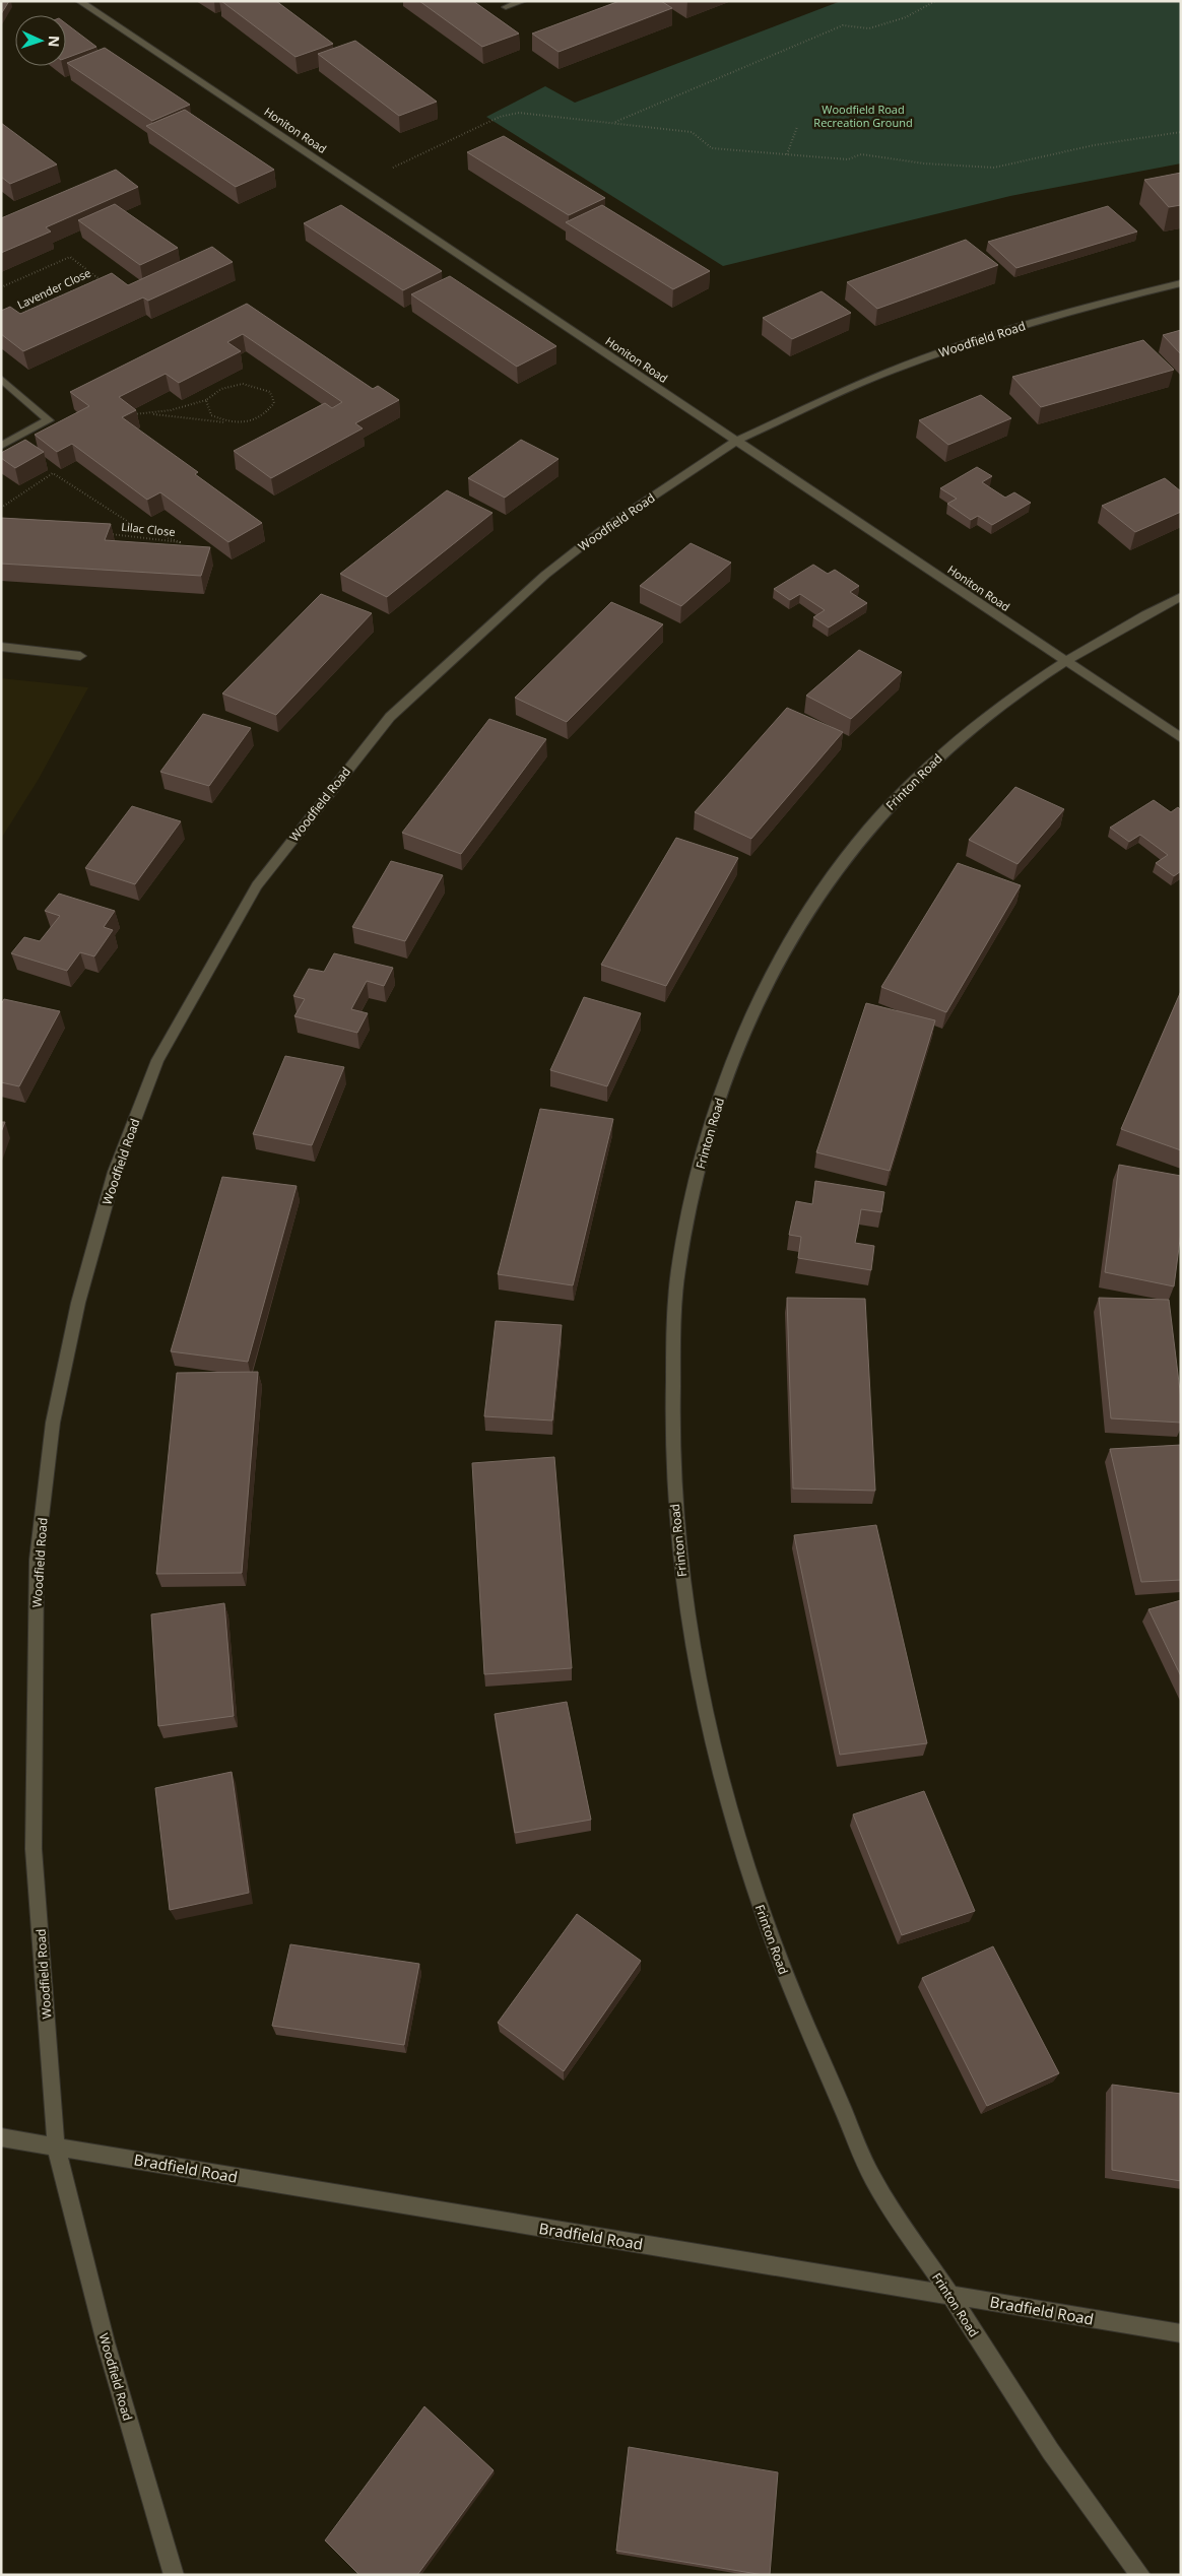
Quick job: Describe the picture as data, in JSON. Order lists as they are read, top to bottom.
{
  "streets": {
    "street": [
      "Honiton Road",
      "Woodfield Road",
      "Frinton Road",
      "Bradfield Road"
    ],
    "path": ["Lavender Close", "Lilac Close"]
  },
  "crossings": [
    ["Honiton Road", "Woodfield Road"],
    ["Honiton Road", "Frinton Road"],
    ["Woodfield Road", "Bradfield Road"],
    ["Frinton Road", "Bradfield Road"]
  ],
  "parks": ["Woodfield Road Recreation Ground"],
  "north": "right"
}
